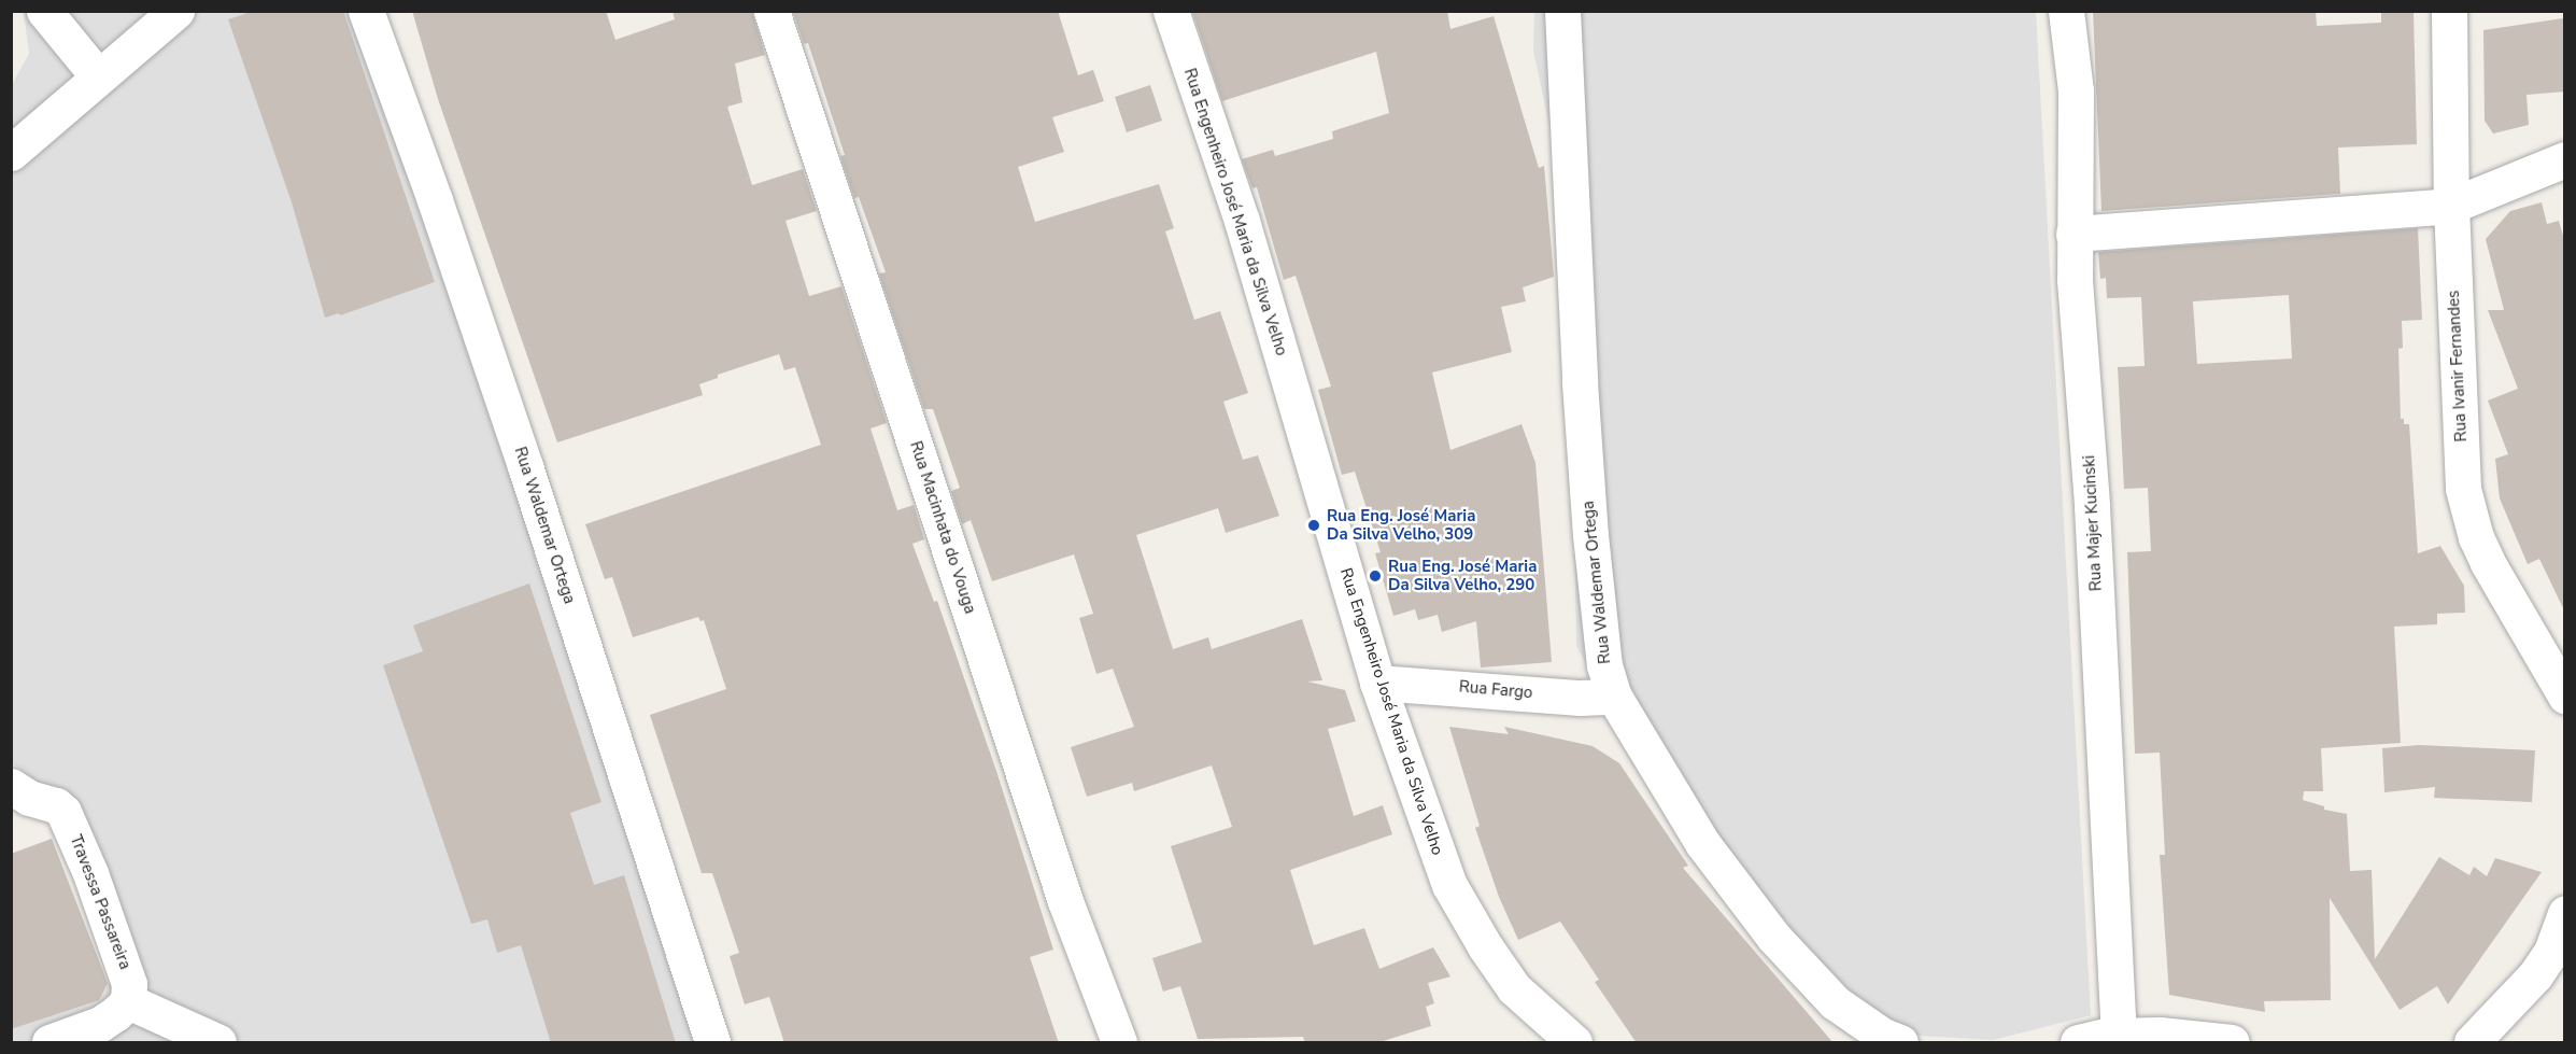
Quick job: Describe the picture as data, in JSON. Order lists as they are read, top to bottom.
{
  "streets": {
    "street": [
      "Rua Engenheiro José Maria da Silva Velho",
      "Rua Ivanir Fernandes",
      "Rua Majer Kucinski",
      "Rua Waldemar Ortega",
      "Rua Macinhata do Vouga",
      "Rua Fargo",
      "Travessa Passareira"
    ]
  },
  "crossings": [
    ["Rua Engenheiro José Maria da Silva Velho", "Rua Fargo"],
    ["Rua Waldemar Ortega", "Rua Fargo"]
  ],
  "places": ["Rua Eng. José Maria Da Silva Velho, 309", "Rua Eng. José Maria Da Silva Velho, 290"]
}
